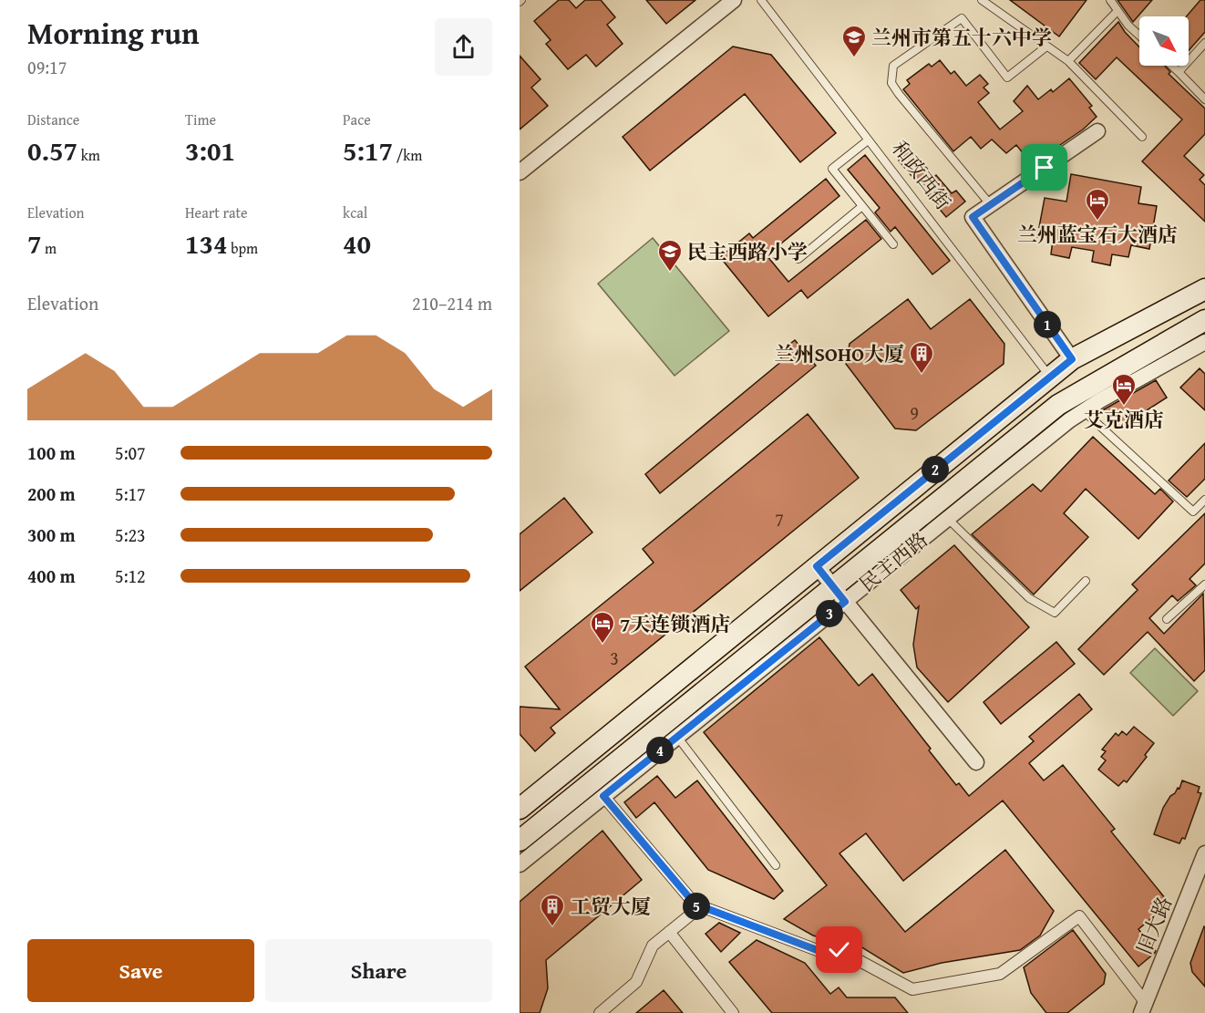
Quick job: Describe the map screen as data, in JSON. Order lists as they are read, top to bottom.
{
  "streets": {
    "main road": ["民主西路"],
    "street": ["旧大路"],
    "lane": ["和政西街"]
  },
  "places": {
    "school or university": ["兰州市第五十六中学", "民主西路小学"],
    "hotel": ["兰州蓝宝石大酒店", "艾克酒店", "7天连锁酒店"],
    "building": ["兰州SOHO大厦", "工贸大厦"]
  },
  "house_numbers": ["9", "7", "3"],
  "north": "bottom right",
  "page": {
    "heading": ["Morning run", "09:17"],
    "stats": [
      ["Distance", "0.57 km"],
      ["Time", "3:01"],
      ["Pace", "5:17 /km"],
      ["Elevation", "7 m"],
      ["Heart rate", "134 bpm"],
      ["kcal", "40"]
    ],
    "chart": ["Elevation", "210–214 m"],
    "pins": [
      "1",
      "2",
      "3",
      "4",
      "5"
    ],
    "list": [
      {
        "name": "100 m",
        "note": "5:07"
      },
      {
        "name": "200 m",
        "note": "5:17"
      },
      {
        "name": "300 m",
        "note": "5:23"
      },
      {
        "name": "400 m",
        "note": "5:12"
      }
    ],
    "buttons": ["Save", "Share"]
  }
}
